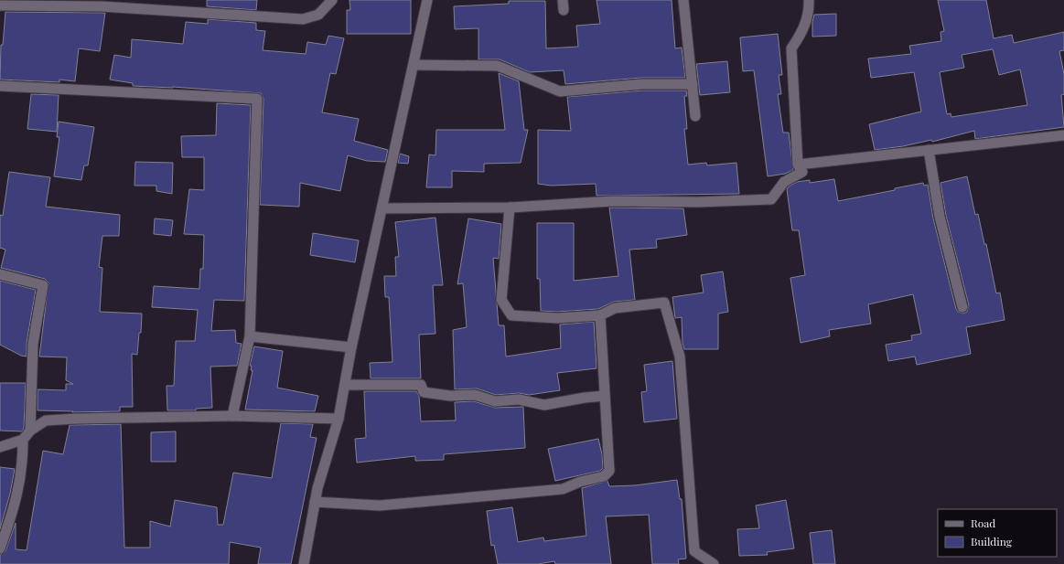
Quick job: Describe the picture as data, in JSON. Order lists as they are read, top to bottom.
{
  "legend": ["Road", "Building"]
}
